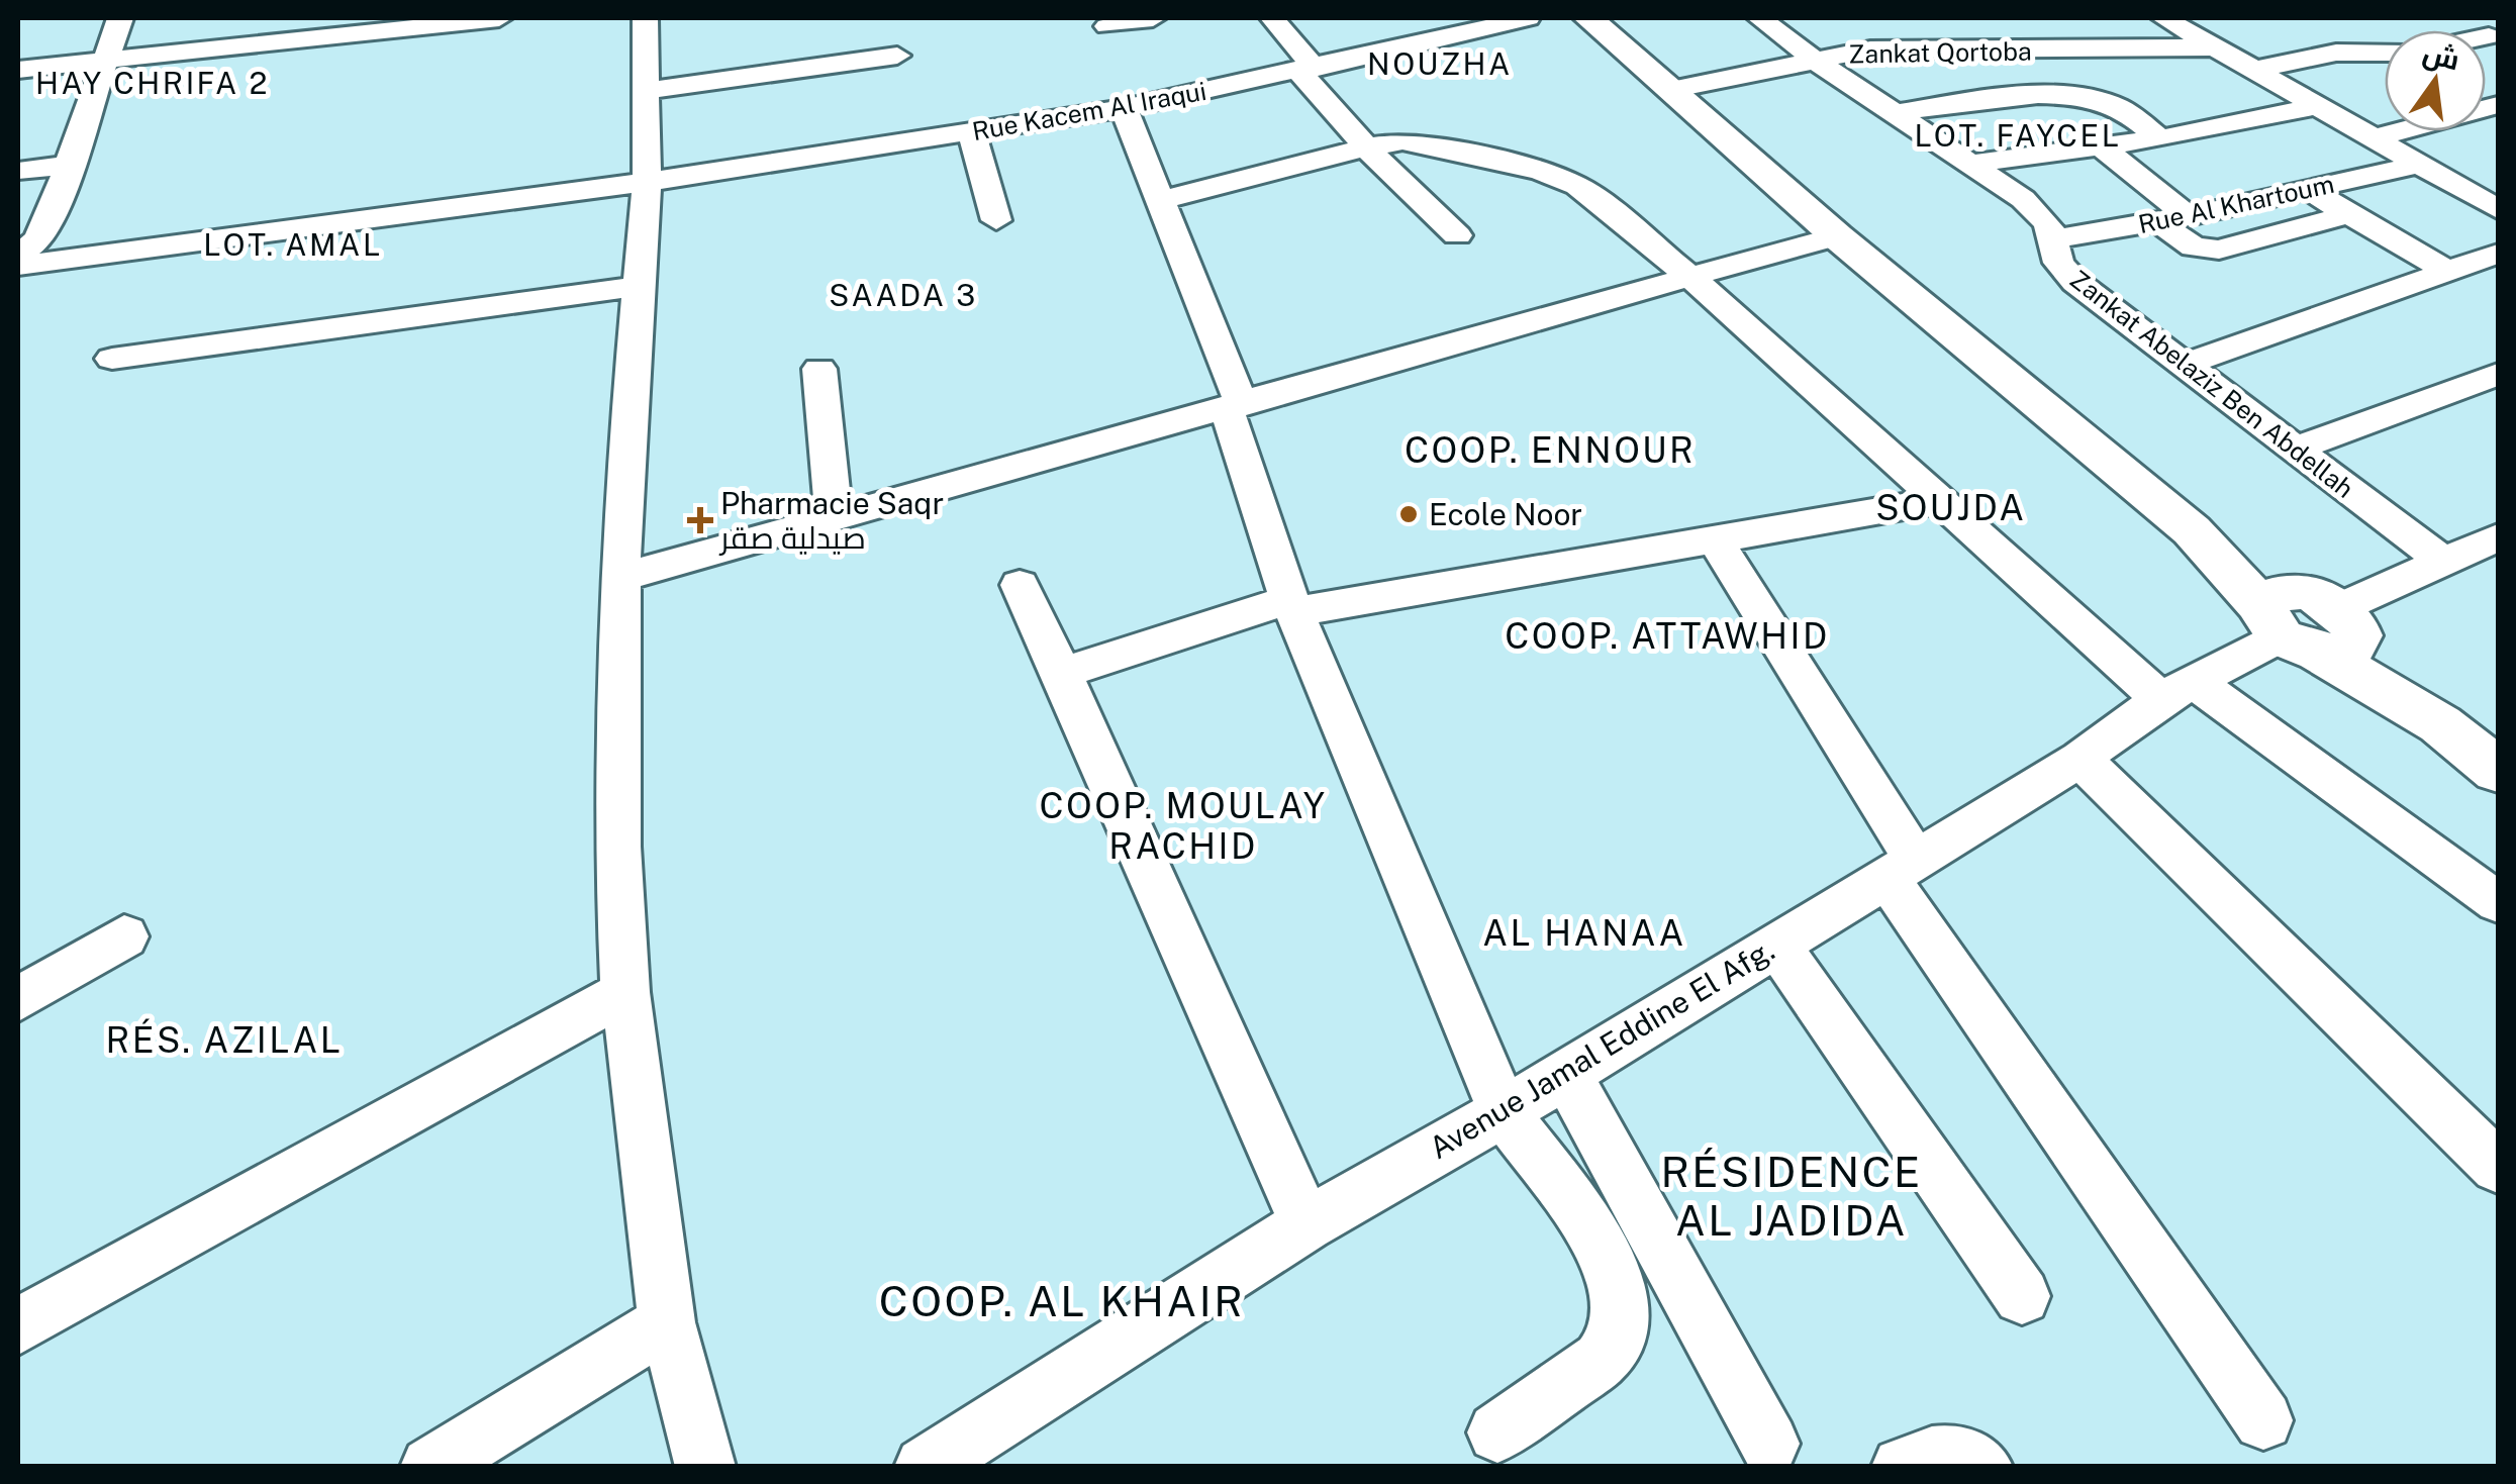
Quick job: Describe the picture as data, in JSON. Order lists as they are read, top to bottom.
{
  "streets": {
    "street": [
      "Zankat Qortoba",
      "Rue Kacem Al Iraqui",
      "Rue Al Khartoum",
      "Zankat Abelaziz Ben Abdellah",
      "Avenue Jamal Eddine El Afg."
    ]
  },
  "crossings": [
    ["Zankat Qortoba", "Zankat Abelaziz Ben Abdellah"],
    ["Rue Al Khartoum", "Zankat Abelaziz Ben Abdellah"],
    ["Zankat Abelaziz Ben Abdellah", "Avenue Jamal Eddine El Afg."]
  ],
  "districts": [
    "NOUZHA",
    "HAY CHRIFA 2",
    "LOT. FAYCEL",
    "LOT. AMAL",
    "SAADA 3",
    "COOP. ENNOUR",
    "SOUJDA",
    "COOP. ATTAWHID",
    "COOP. MOULAY RACHID",
    "AL HANAA",
    "RÉS. AZILAL",
    "RÉSIDENCE AL JADIDA",
    "COOP. AL KHAIR"
  ],
  "places": {
    "other": ["Ecole Noor"],
    "health": ["Pharmacie Saqr صيدلية صقر"]
  },
  "north": "top"
}
